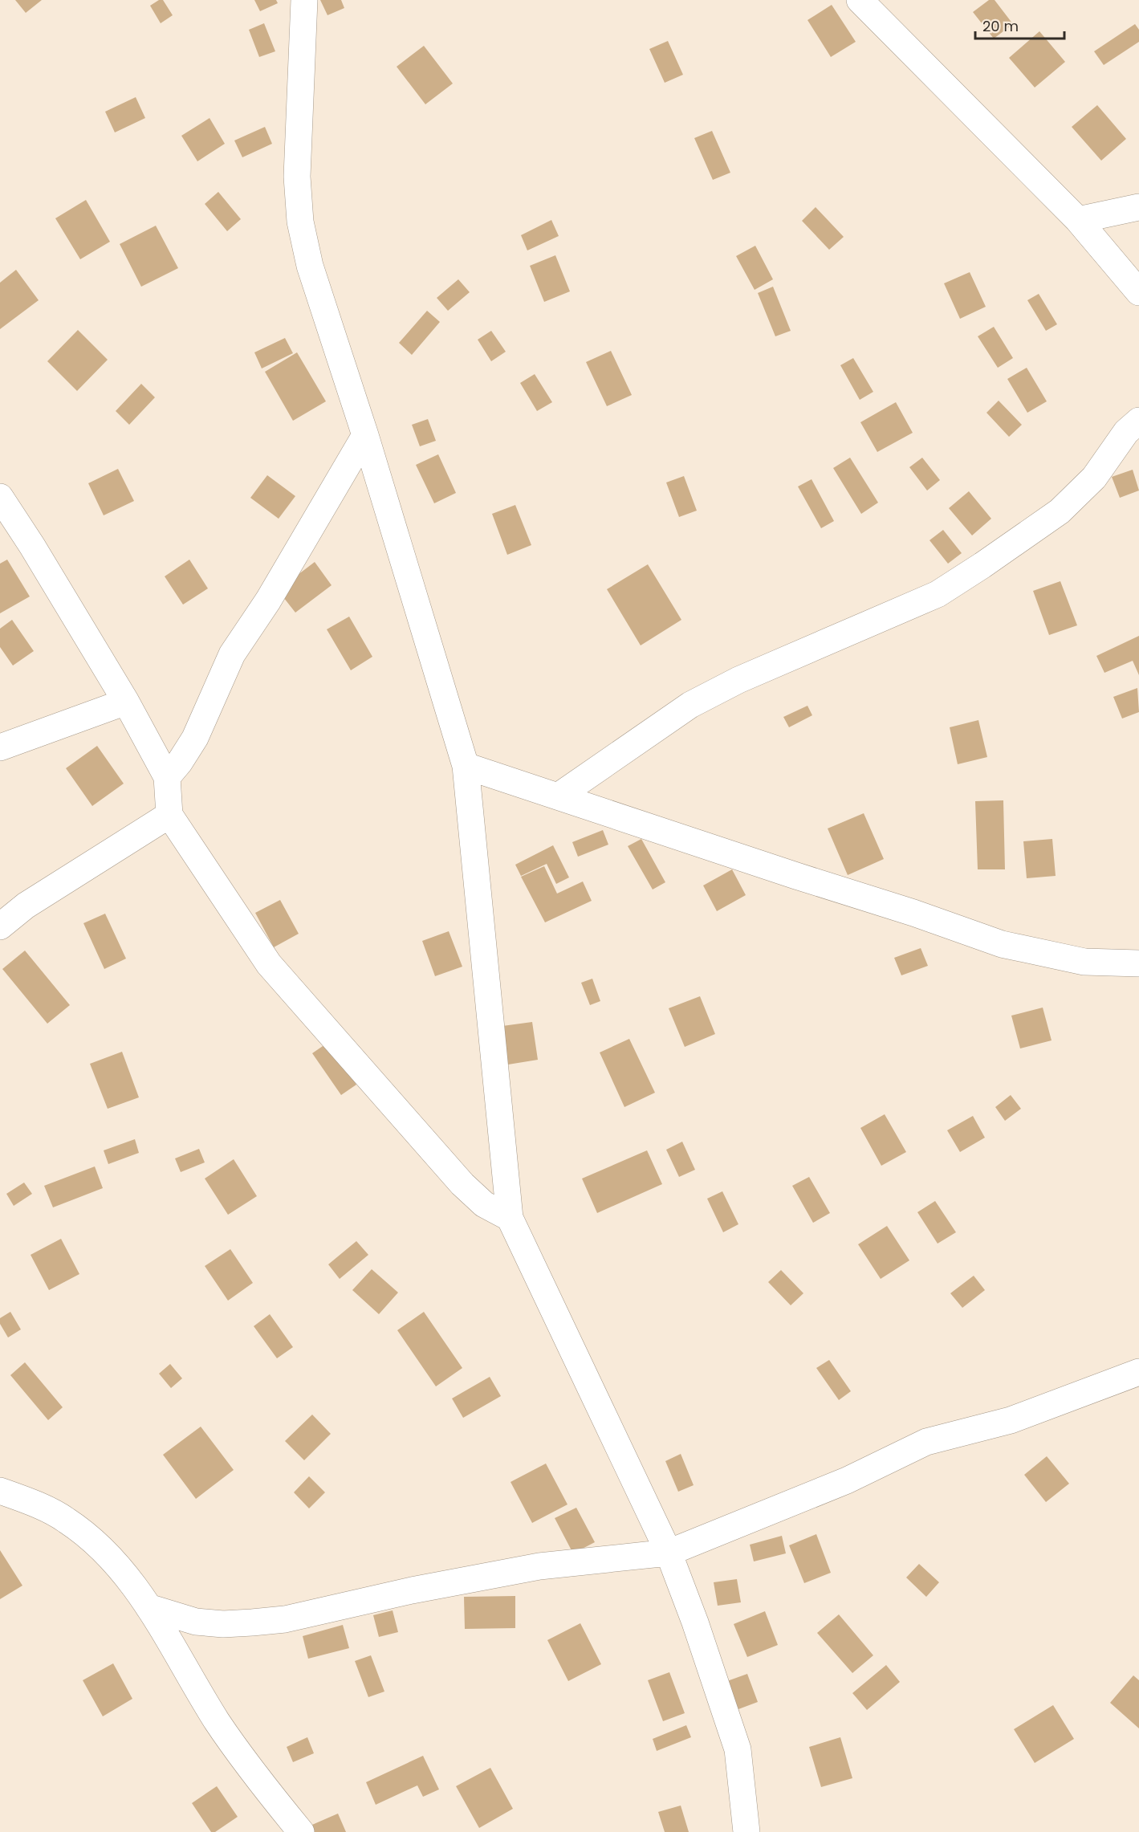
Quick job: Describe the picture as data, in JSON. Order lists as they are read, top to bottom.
{
  "scale_bar": "20 m"
}
